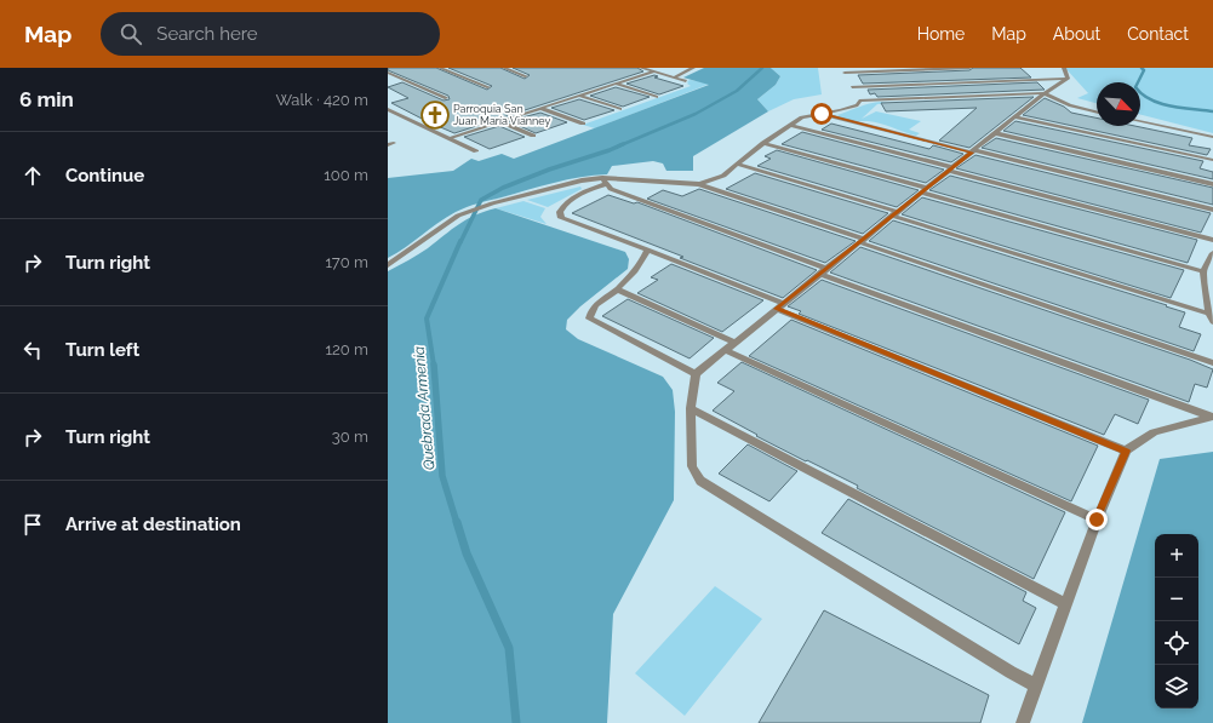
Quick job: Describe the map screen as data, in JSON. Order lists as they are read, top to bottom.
{
  "water": ["Quebrada Armenia"],
  "places": {
    "church": ["Parroquia San Juan María Vianney"]
  },
  "north": "bottom right",
  "page": {
    "header": "Map",
    "search": "Search here",
    "nav": [
      "Home",
      "Map",
      "About",
      "Contact"
    ],
    "heading": ["6 min", "Walk · 420 m"],
    "list": [
      ["Continue", "100 m"],
      ["Turn right", "170 m"],
      ["Turn left", "120 m"],
      ["Turn right", "30 m"],
      "Arrive at destination"
    ],
    "map_buttons": ["+", "−"]
  }
}
